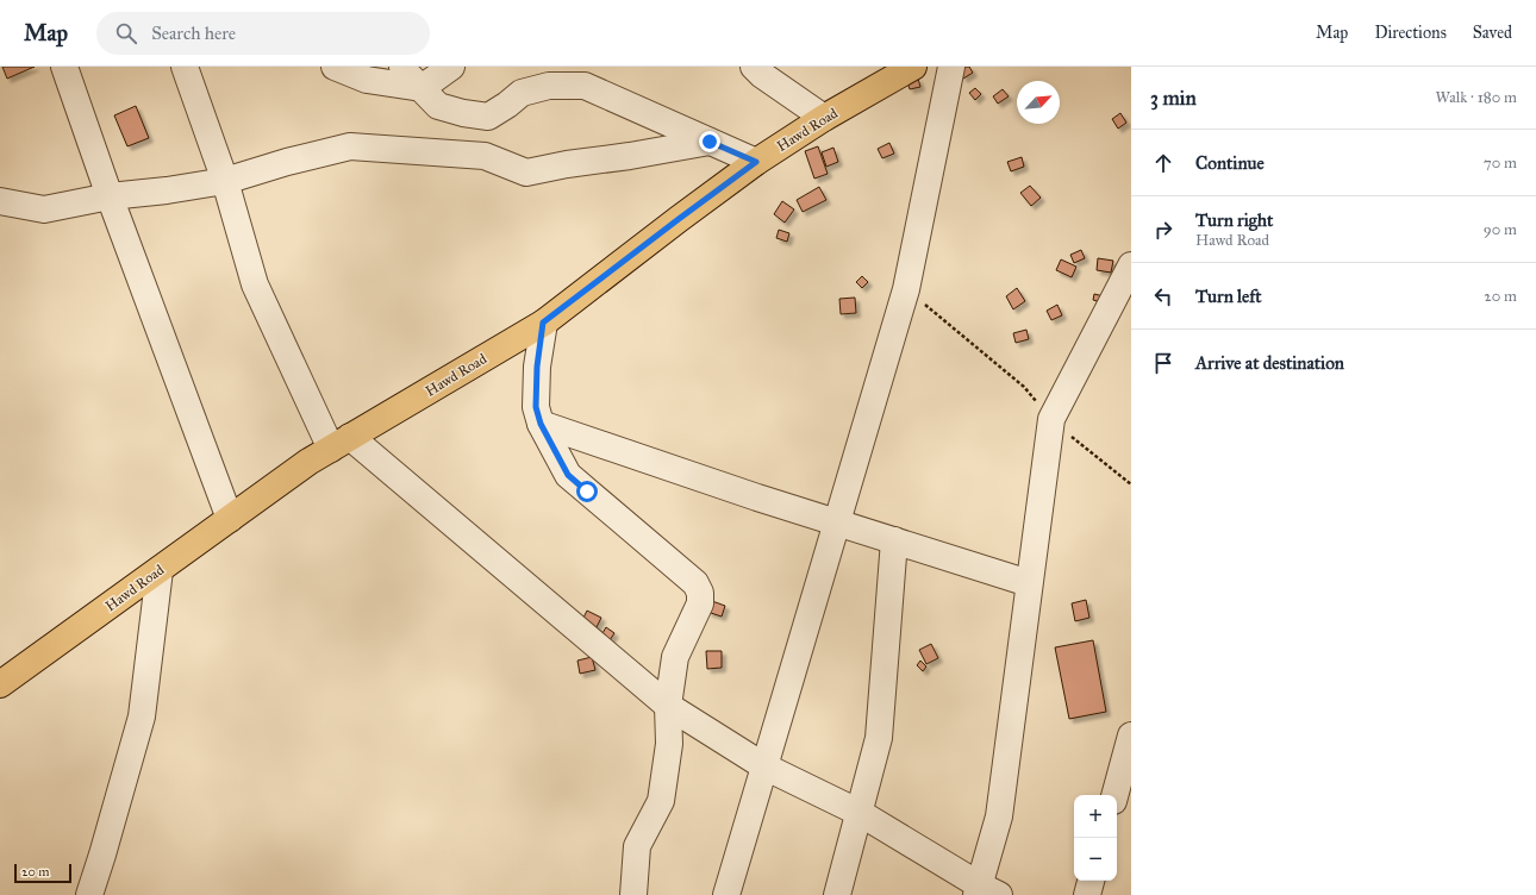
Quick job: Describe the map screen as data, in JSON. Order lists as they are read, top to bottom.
{
  "streets": {
    "main road": ["Hawd Road"]
  },
  "scale_bar": "20 m",
  "north": "top right",
  "page": {
    "header": "Map",
    "search": "Search here",
    "nav": ["Map", "Directions", "Saved"],
    "heading": ["3 min", "Walk · 180 m"],
    "list": [
      ["Continue", "70 m"],
      ["Turn right", "Hawd Road", "90 m"],
      ["Turn left", "20 m"],
      "Arrive at destination"
    ],
    "map_buttons": ["+", "−"],
    "scale": "20 m"
  }
}
